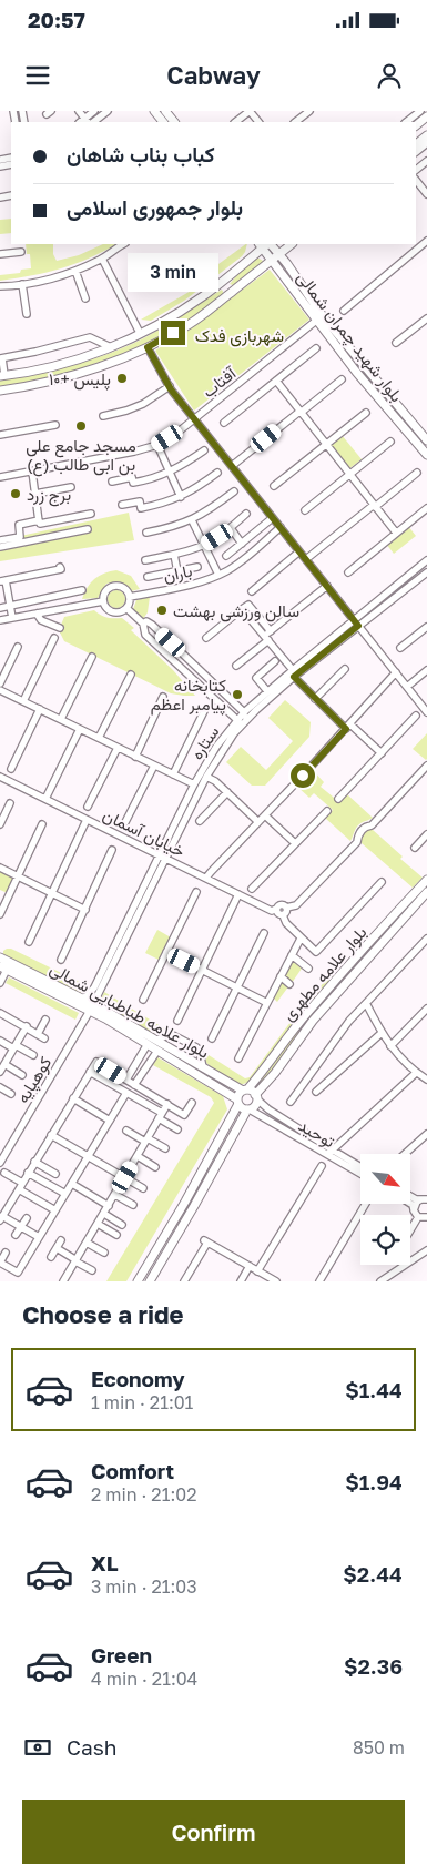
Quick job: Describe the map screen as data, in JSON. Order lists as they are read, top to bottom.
{
  "streets": {
    "main road": ["بلوار شهید چمران شمالی", "بلوار علامه مطهری", "بلوار علامه طباطبایی شمالی"],
    "street": [
      "آفتاب",
      "باران",
      "ستاره",
      "خیابان آسمان",
      "کوهپایه",
      "توحید"
    ]
  },
  "crossings": [
    ["بلوار شهید چمران شمالی", "آفتاب"],
    ["ستاره", "خیابان آسمان"],
    ["ستاره", "بلوار علامه طباطبایی شمالی"],
    ["بلوار علامه مطهری", "بلوار علامه طباطبایی شمالی"],
    ["بلوار علامه مطهری", "توحید"],
    ["بلوار علامه طباطبایی شمالی", "کوهپایه"],
    ["بلوار علامه طباطبایی شمالی", "توحید"]
  ],
  "parks": ["شهربازی فدک"],
  "places": [
    "پلیس +۱۰",
    "مسجد جامع علی بن ابی طالب (ع)",
    "برج زرد",
    "سالن ورزشی بهشت",
    "کتابخانه پیامبر اعظم"
  ],
  "north": "bottom right",
  "page": {
    "status": "20:57",
    "header": "Cabway",
    "banner": ["کباب بناب شاهان", "بلوار جمهوری اسلامی"],
    "bubble": "3 min",
    "heading": "Choose a ride",
    "list": [
      {
        "name": "Economy",
        "note": "1 min · 21:01",
        "value": "$1.44"
      },
      {
        "name": "Comfort",
        "note": "2 min · 21:02",
        "value": "$1.94"
      },
      {
        "name": "XL",
        "note": "3 min · 21:03",
        "value": "$2.44"
      },
      {
        "name": "Green",
        "note": "4 min · 21:04",
        "value": "$2.36"
      }
    ],
    "pay": ["Cash", "850 m"],
    "buttons": "Confirm"
  }
}
